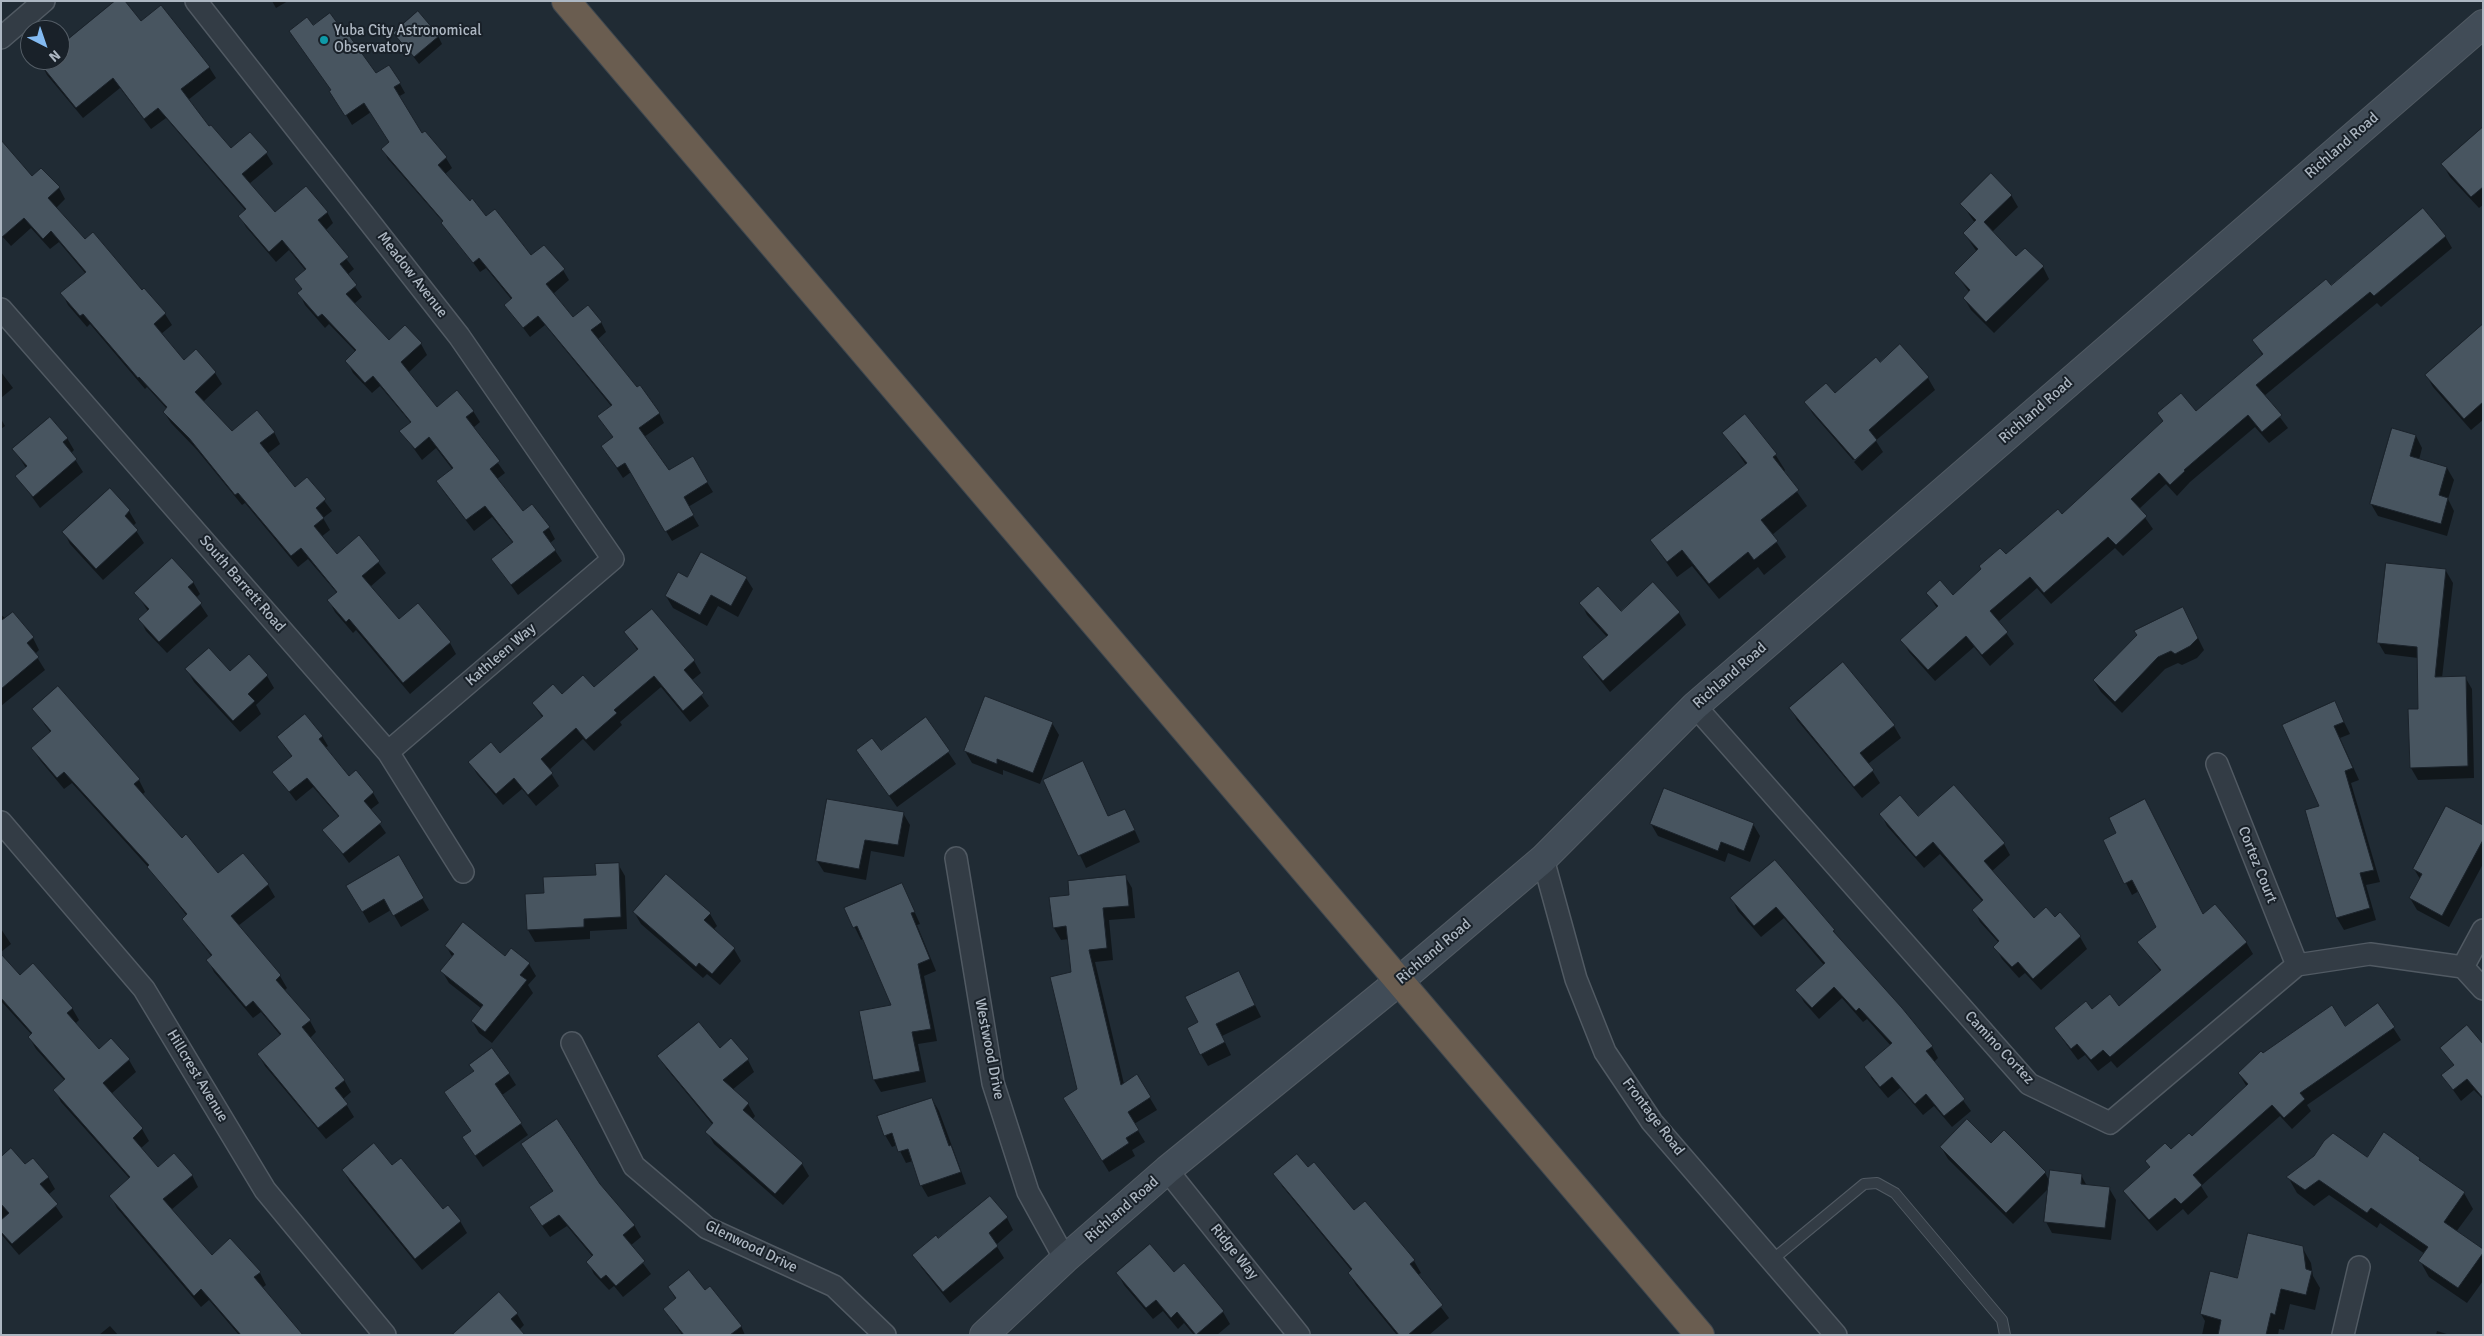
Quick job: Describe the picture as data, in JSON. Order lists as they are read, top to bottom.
{
  "streets": {
    "street": [
      "Richland Road",
      "Meadow Avenue",
      "South Barrett Road",
      "Kathleen Way",
      "Cortez Court",
      "Camino Cortez",
      "Westwood Drive",
      "Hillcrest Avenue",
      "Frontage Road",
      "Glenwood Drive",
      "Ridge Way"
    ]
  },
  "crossings": [
    ["Richland Road", "Camino Cortez"],
    ["Richland Road", "Westwood Drive"],
    ["Richland Road", "Frontage Road"],
    ["Richland Road", "Ridge Way"],
    ["Meadow Avenue", "Kathleen Way"],
    ["South Barrett Road", "Kathleen Way"],
    ["Cortez Court", "Camino Cortez"]
  ],
  "places": ["Yuba City Astronomical Observatory"],
  "north": "bottom right"
}
